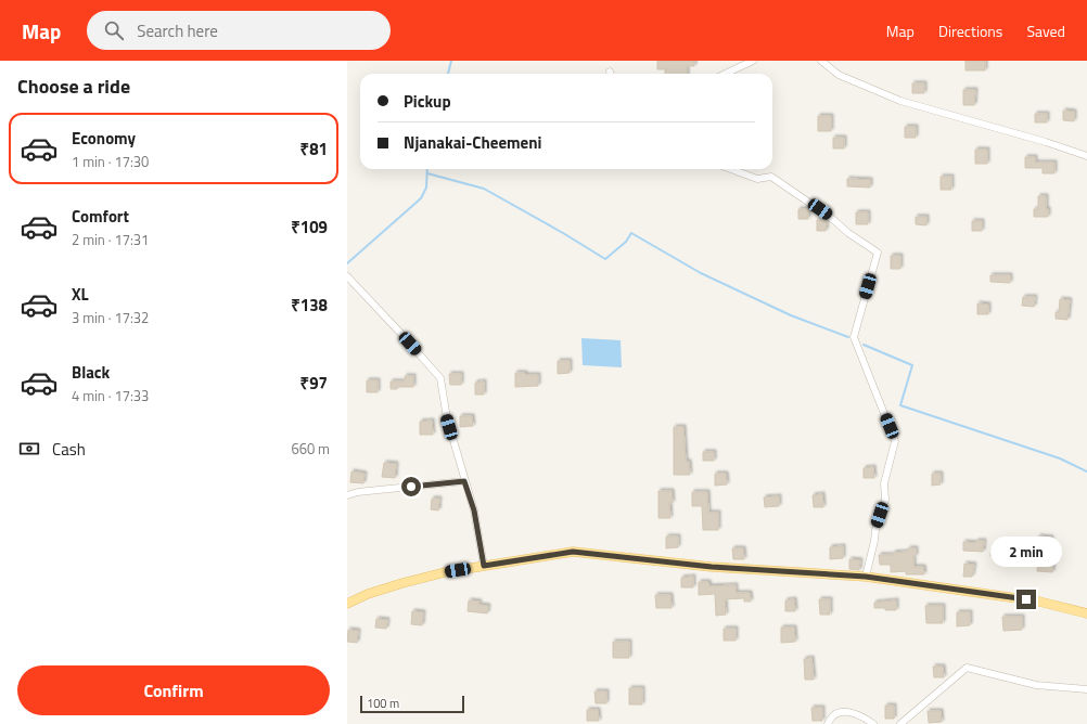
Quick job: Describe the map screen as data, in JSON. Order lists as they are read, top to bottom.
{
  "scale_bar": "100 m",
  "page": {
    "header": "Map",
    "search": "Search here",
    "nav": ["Map", "Directions", "Saved"],
    "heading": "Choose a ride",
    "banner": ["Pickup", "Njanakai-Cheemeni"],
    "list": [
      {
        "name": "Economy",
        "note": "1 min · 17:30",
        "value": "₹81"
      },
      {
        "name": "Comfort",
        "note": "2 min · 17:31",
        "value": "₹109"
      },
      {
        "name": "XL",
        "note": "3 min · 17:32",
        "value": "₹138"
      },
      {
        "name": "Black",
        "note": "4 min · 17:33",
        "value": "₹97"
      }
    ],
    "pay": ["Cash", "660 m"],
    "bubble": "2 min",
    "buttons": "Confirm",
    "scale": "100 m"
  }
}
